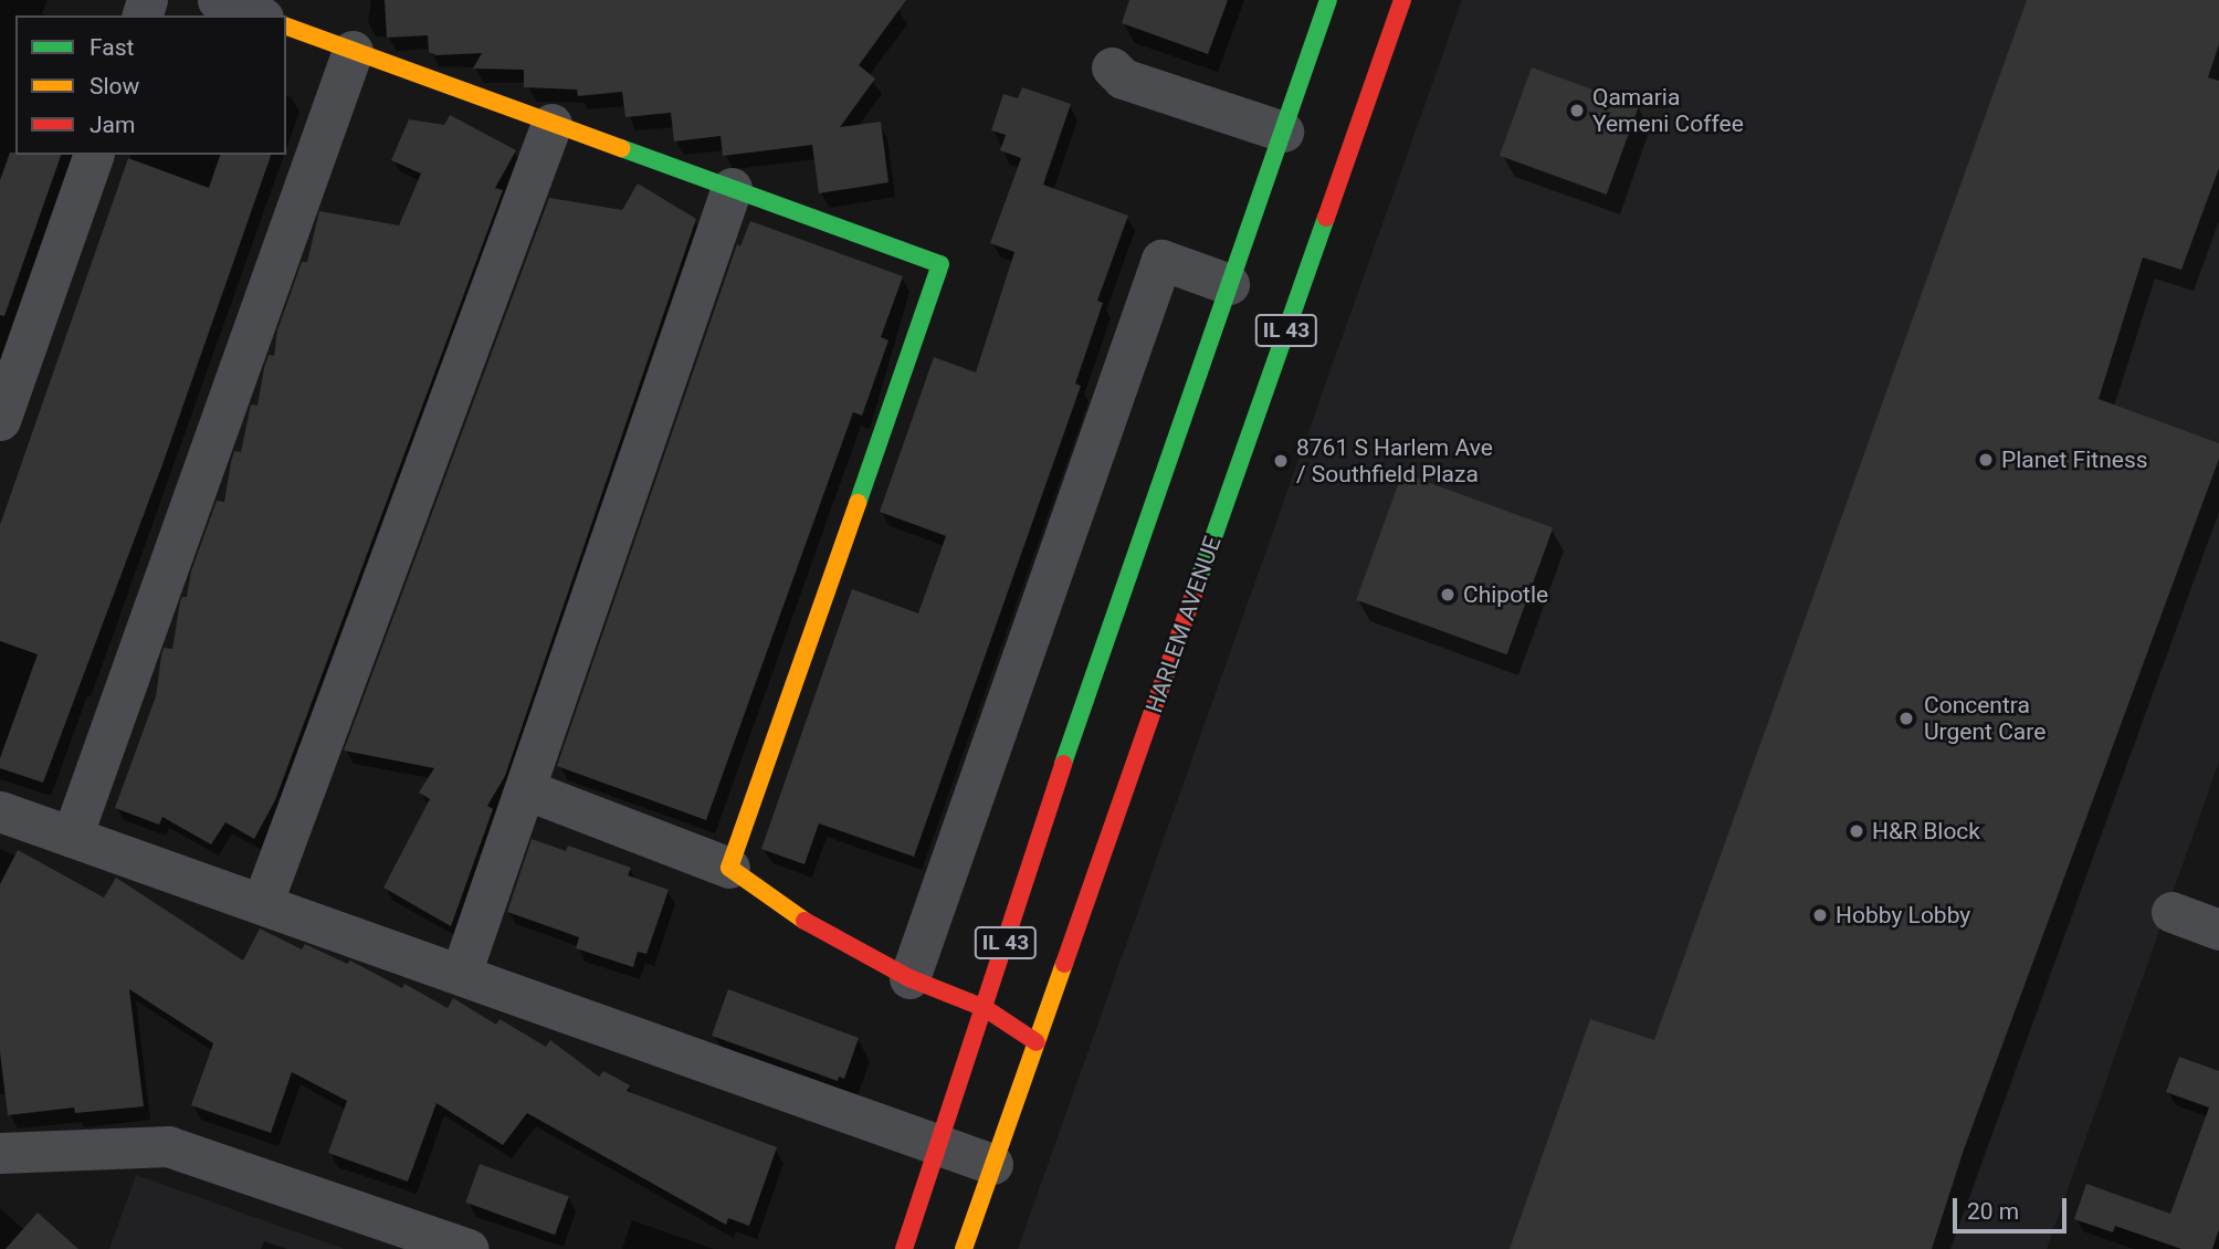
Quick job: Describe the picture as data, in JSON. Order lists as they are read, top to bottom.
{
  "streets": {
    "main road": ["IL 43", "HARLEM AVENUE"]
  },
  "places": [
    "Qamaria Yemeni Coffee",
    "Planet Fitness",
    "8761 S Harlem Ave / Southfield Plaza",
    "Chipotle",
    "Concentra Urgent Care",
    "H&R Block",
    "Hobby Lobby"
  ],
  "legend": ["Fast", "Slow", "Jam"],
  "scale_bar": "20 m"
}
